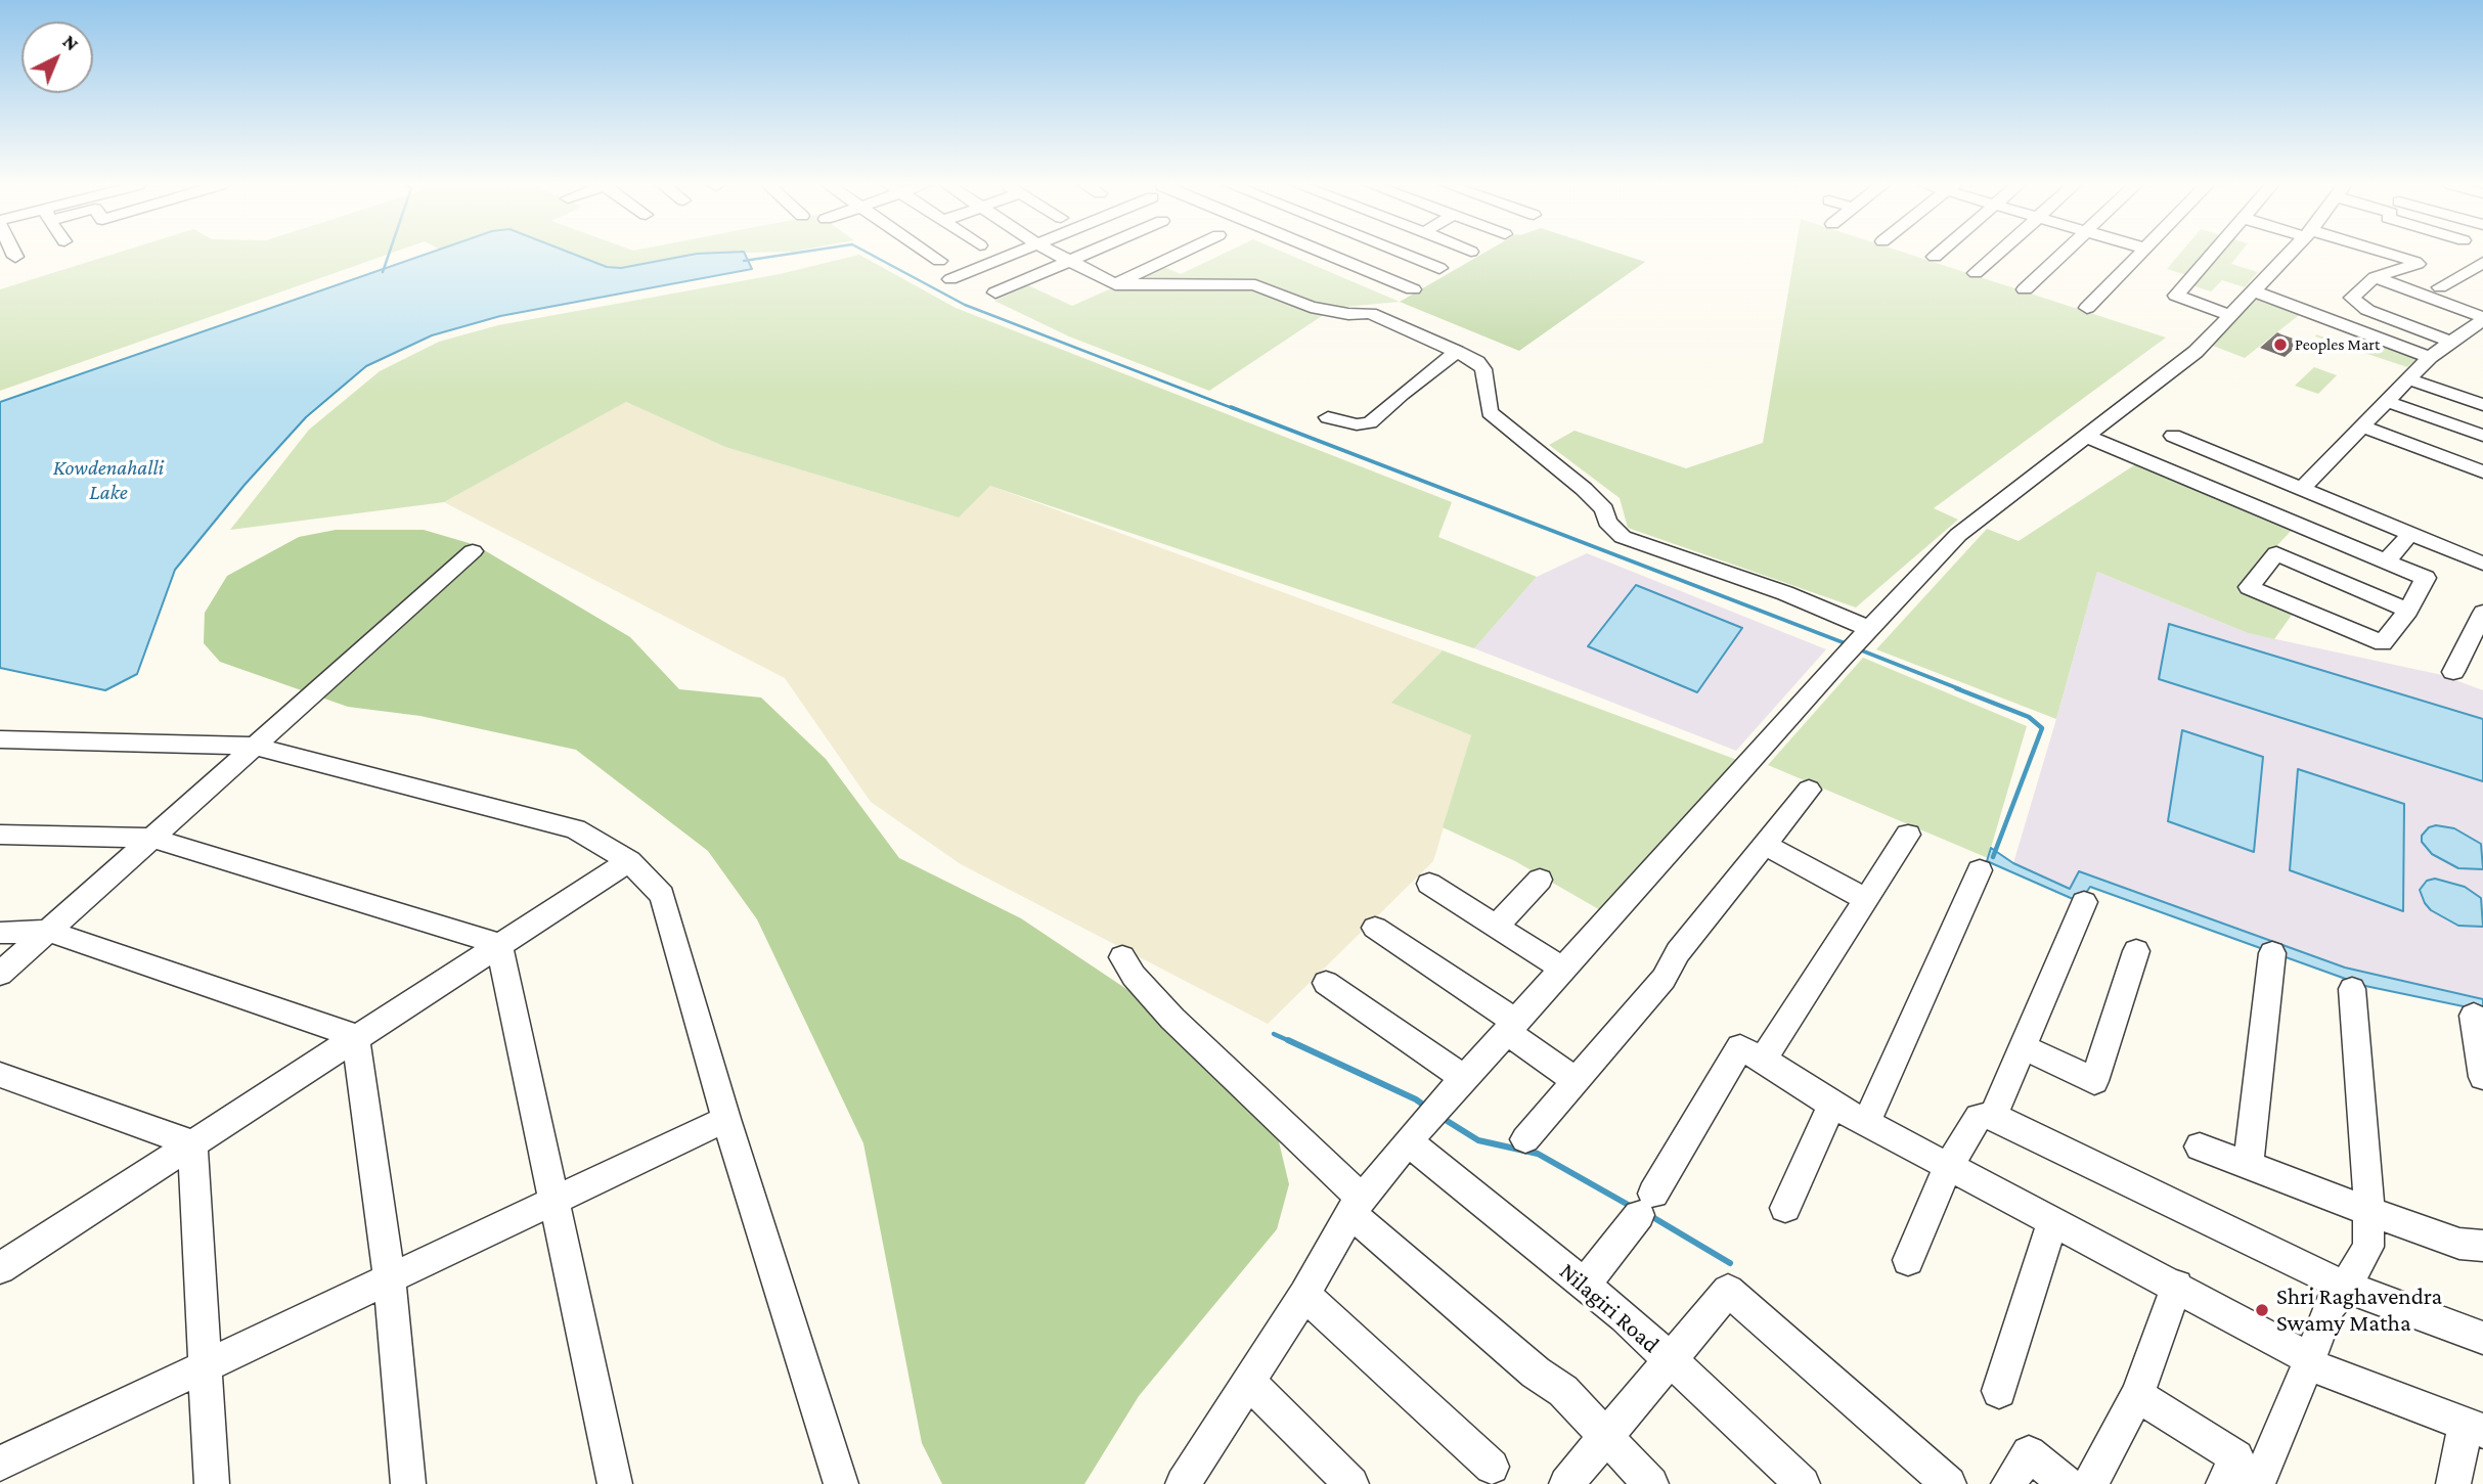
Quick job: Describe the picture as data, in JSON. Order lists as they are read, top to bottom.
{
  "streets": {
    "street": ["Nilagiri Road"]
  },
  "water": ["Kowdenahalli Lake"],
  "places": ["Peoples Mart", "Shri Raghavendra Swamy Matha"],
  "north": "top right"
}
